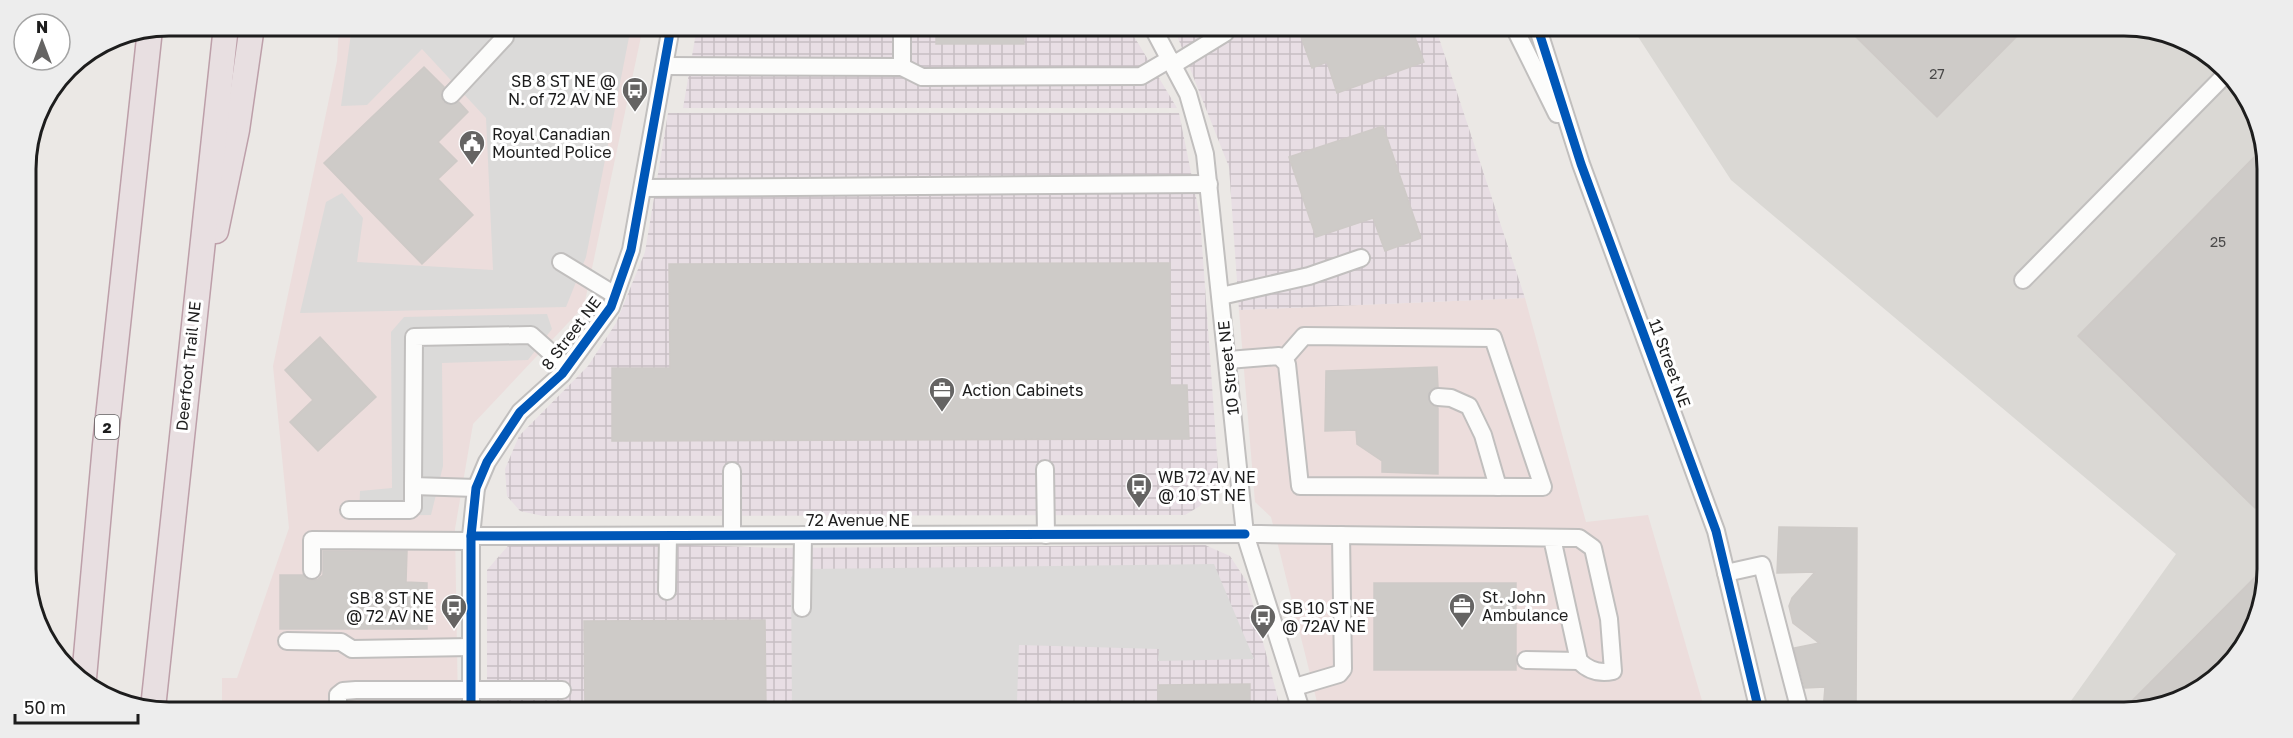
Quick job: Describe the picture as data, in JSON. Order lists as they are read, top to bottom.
{
  "streets": {
    "highway": ["Deerfoot Trail NE", "2"],
    "street": [
      "8 Street NE",
      "11 Street NE",
      "10 Street NE",
      "72 Avenue NE"
    ]
  },
  "crossings": [
    ["8 Street NE", "72 Avenue NE"],
    ["10 Street NE", "72 Avenue NE"]
  ],
  "places": {
    "bus stop": [
      "SB 8 ST NE @ N. of 72 AV NE",
      "WB 72 AV NE @ 10 ST NE",
      "SB 8 ST NE @ 72 AV NE",
      "SB 10 ST NE @ 72AV NE"
    ],
    "public building": ["Royal Canadian Mounted Police"],
    "office": ["Action Cabinets", "St. John Ambulance"]
  },
  "house_numbers": ["27", "25"],
  "scale_bar": "50 m",
  "north": "top"
}
